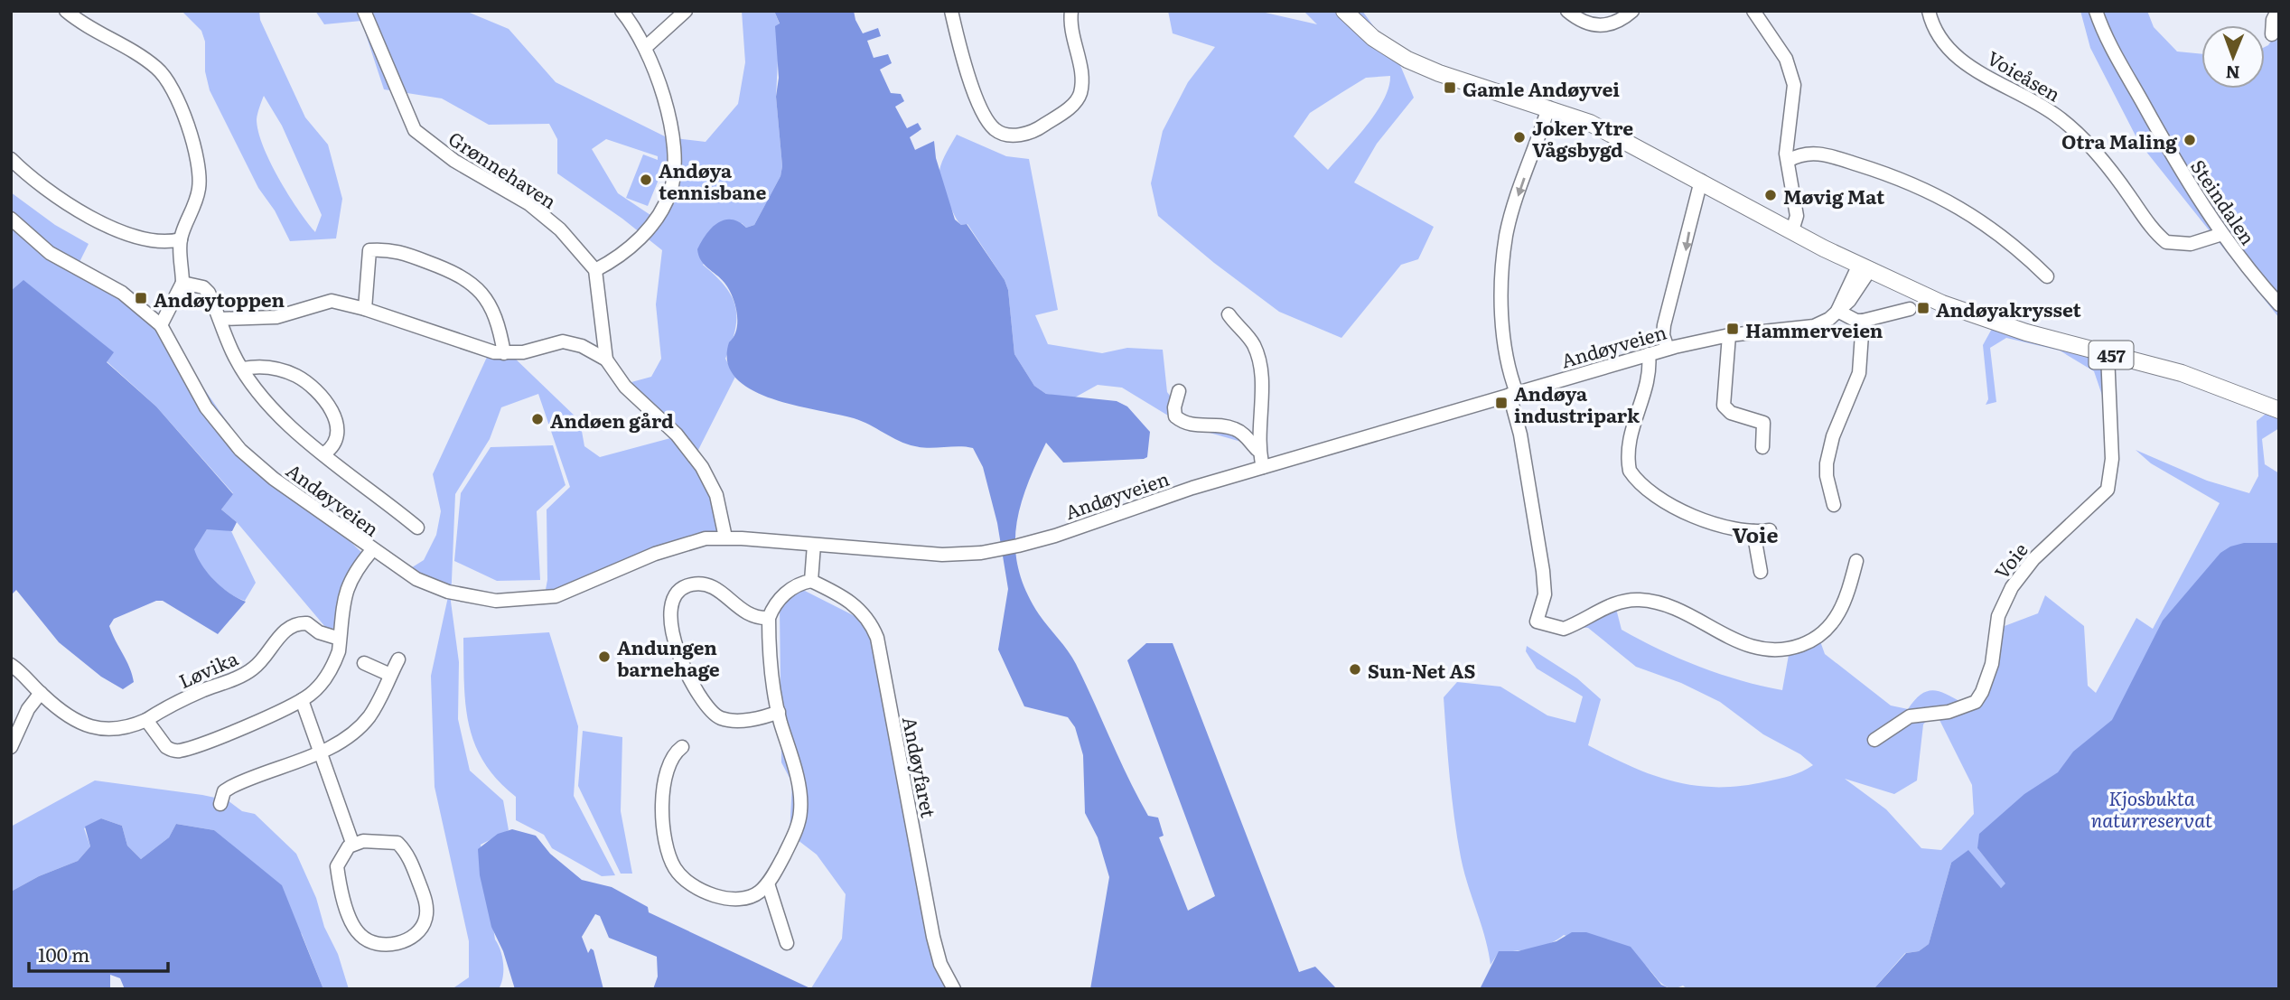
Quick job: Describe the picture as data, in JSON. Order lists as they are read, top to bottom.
{
  "streets": {
    "main road": ["457"],
    "street": [
      "Voieåsen",
      "Grønnehaven",
      "Steindalen",
      "Andøyveien",
      "Voie",
      "Løvika",
      "Andøyfaret"
    ]
  },
  "crossings": [
    ["Voieåsen", "Steindalen"],
    ["457", "Voie"]
  ],
  "districts": ["Voie"],
  "parks": ["Kjosbukta naturreservat"],
  "places": {
    "transit": [
      "Gamle Andøyvei",
      "Andøytoppen",
      "Andøyakrysset",
      "Hammerveien",
      "Andøya industripark"
    ],
    "other": [
      "Joker Ytre Vågsbygd",
      "Otra Maling",
      "Andøya tennisbane",
      "Møvig Mat",
      "Andøen gård",
      "Andungen barnehage",
      "Sun-Net AS"
    ]
  },
  "scale_bar": "100 m",
  "north": "bottom"
}
